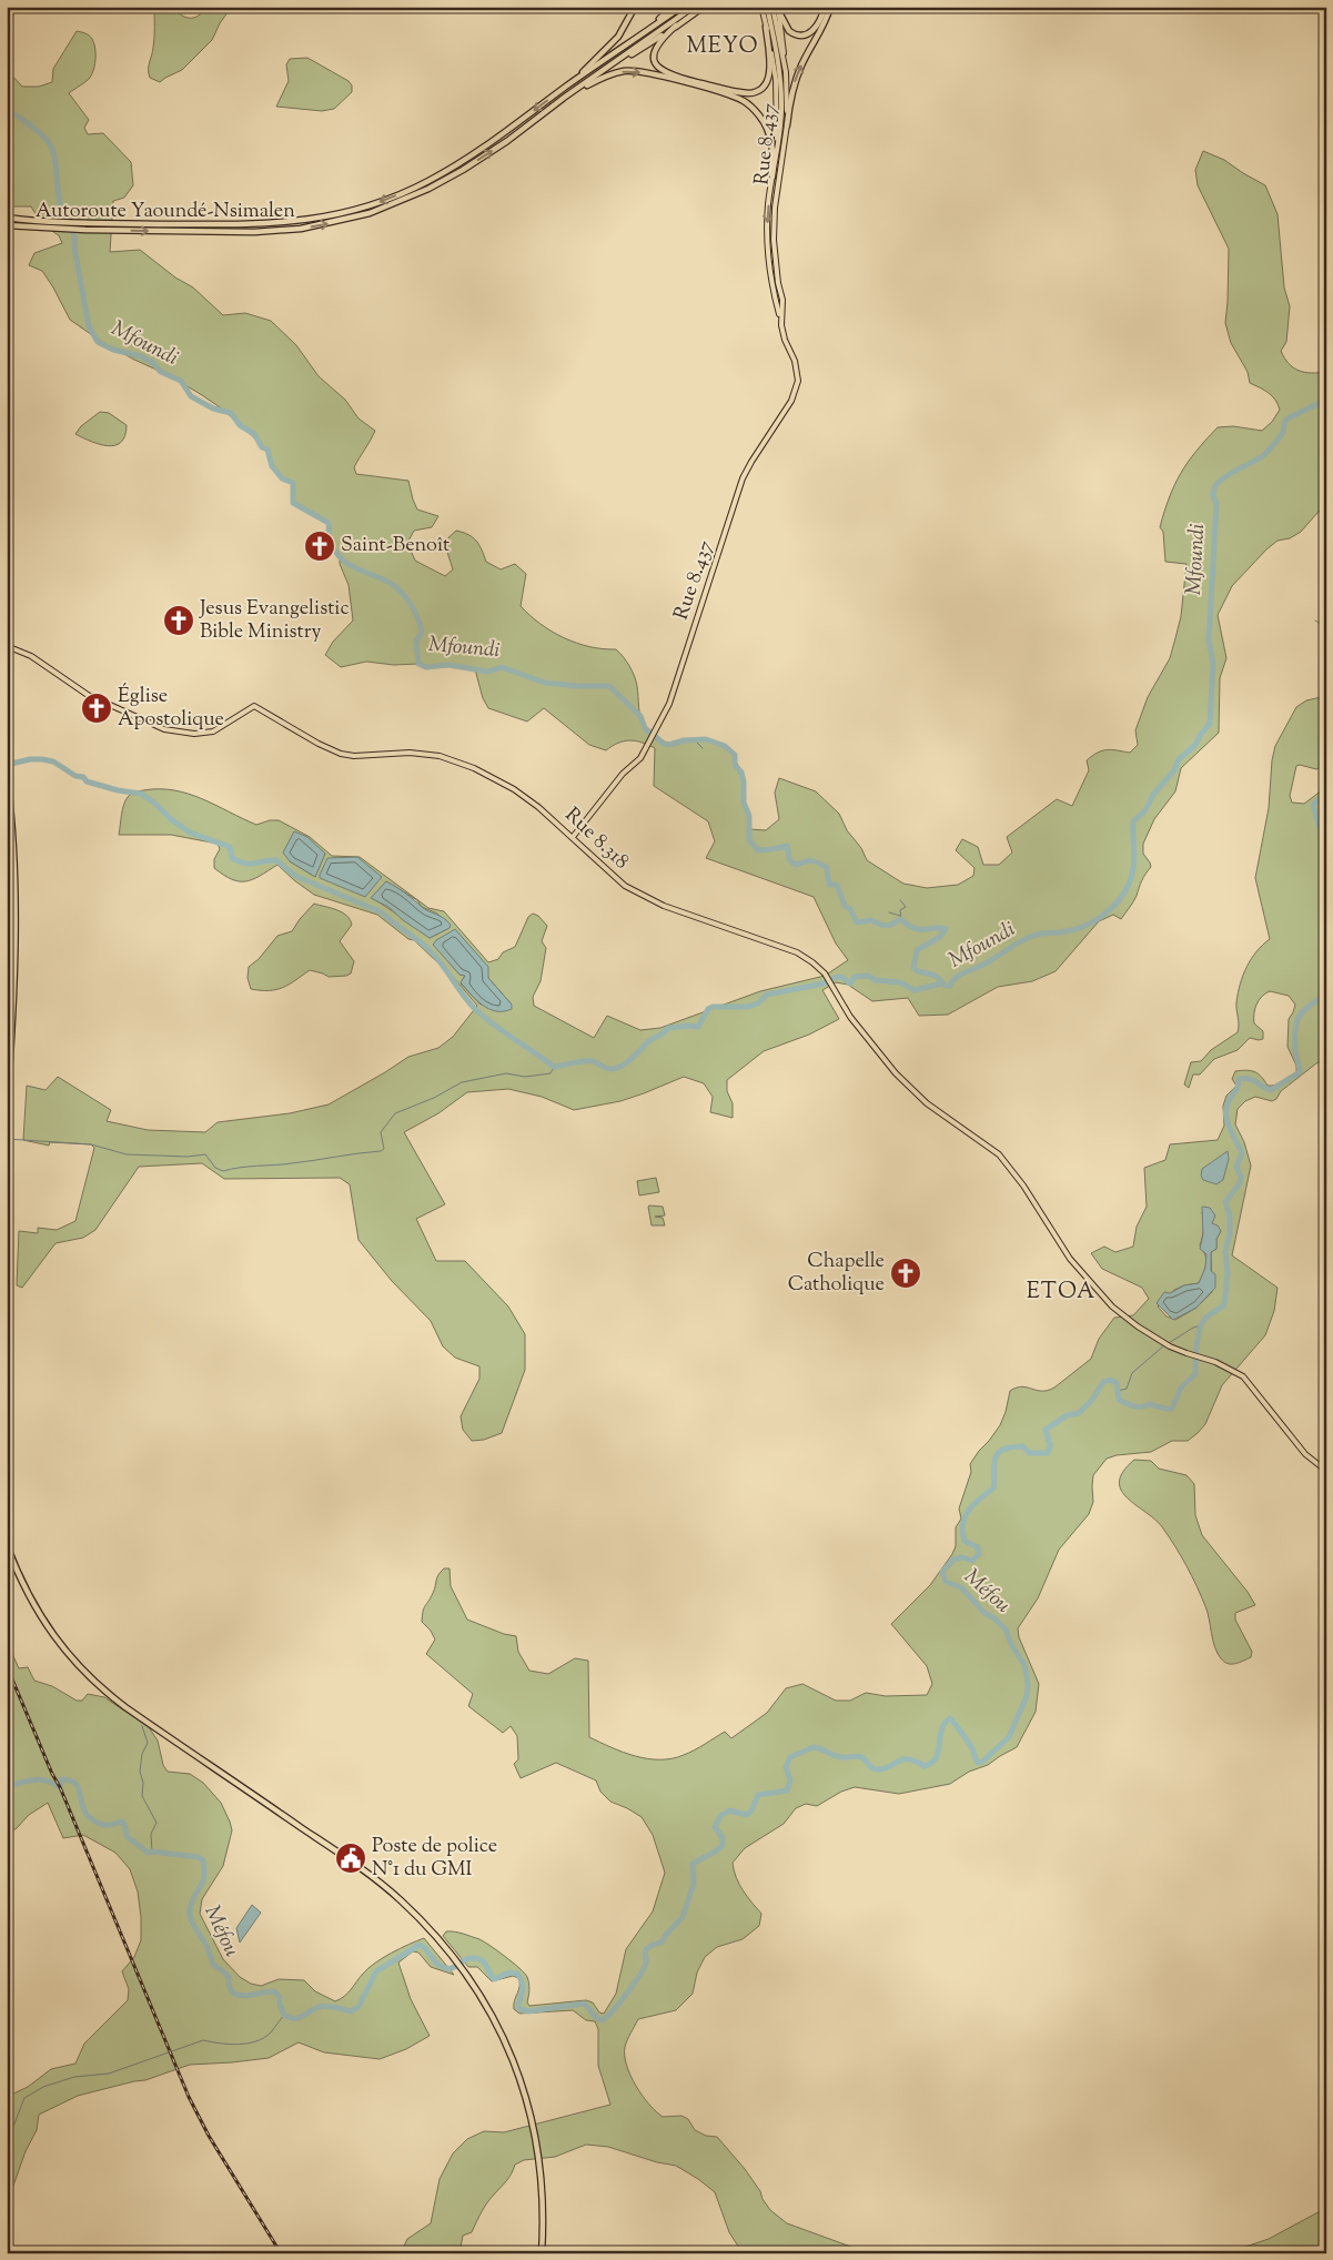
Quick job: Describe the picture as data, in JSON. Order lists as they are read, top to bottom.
{
  "streets": {
    "highway": ["Autoroute Yaoundé-Nsimalen"],
    "main road": ["Rue 8.437", "Rue 8.318"]
  },
  "crossings": [
    ["Rue 8.437", "Rue 8.318"]
  ],
  "districts": ["MEYO", "ETOA"],
  "water": ["Mfoundi", "Méfou"],
  "places": {
    "church": [
      "Saint-Benoît",
      "Jesus Evangelistic Bible Ministry",
      "Église Apostolique",
      "Chapelle Catholique"
    ],
    "public building": ["Poste de police N°1 du GMI"]
  }
}
